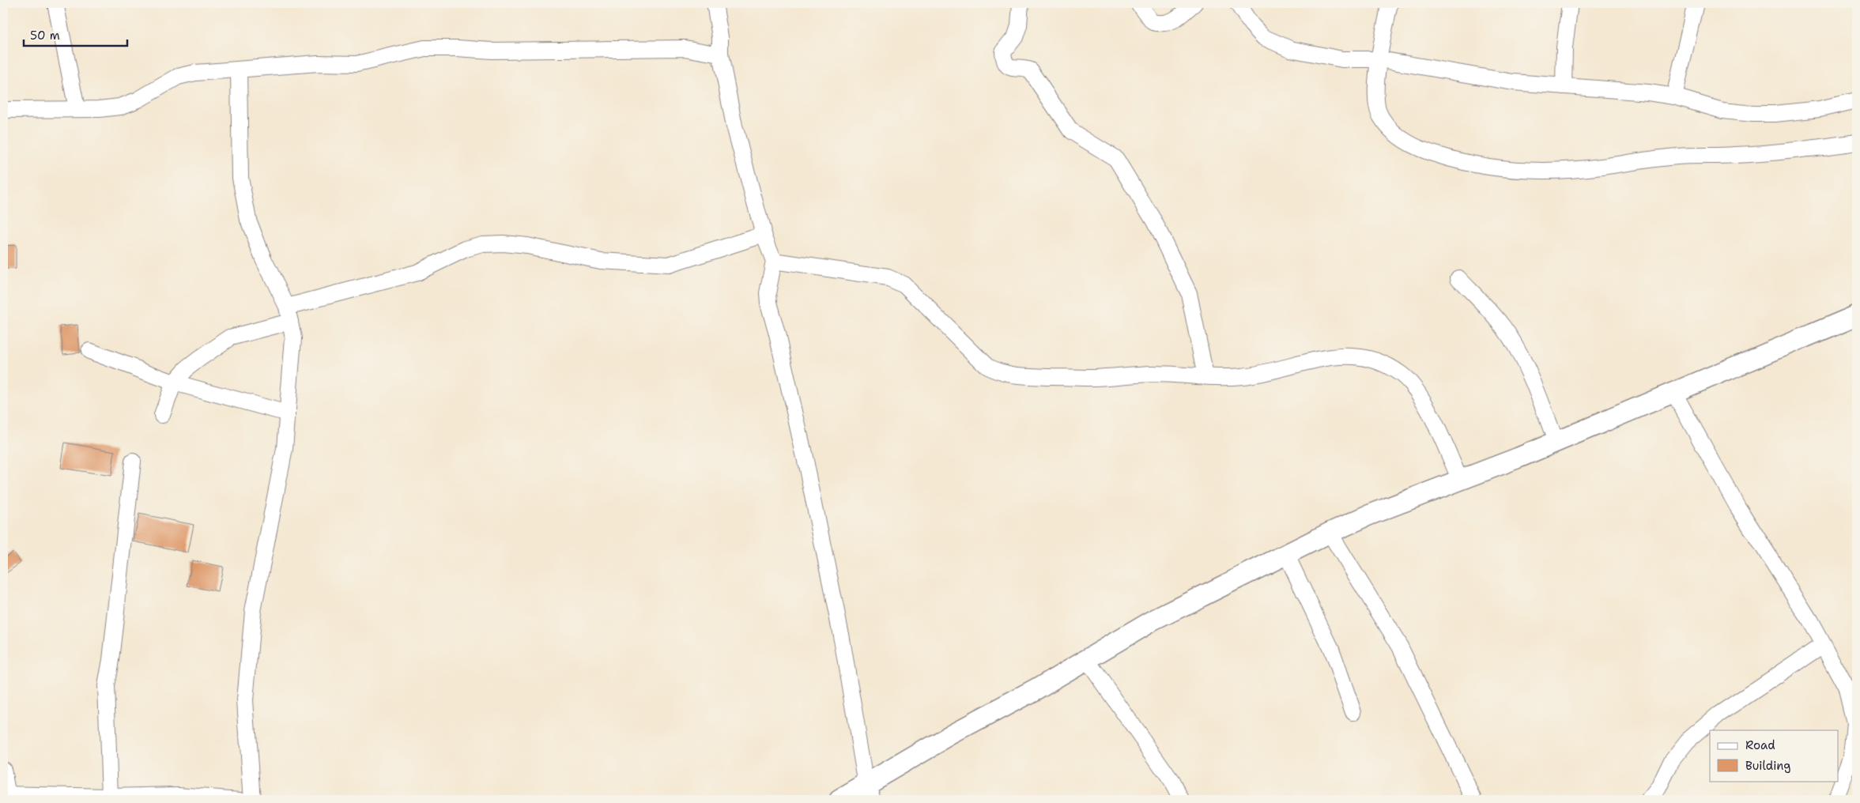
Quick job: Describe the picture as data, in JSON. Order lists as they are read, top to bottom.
{
  "legend": ["Road", "Building"],
  "scale_bar": "50 m"
}
